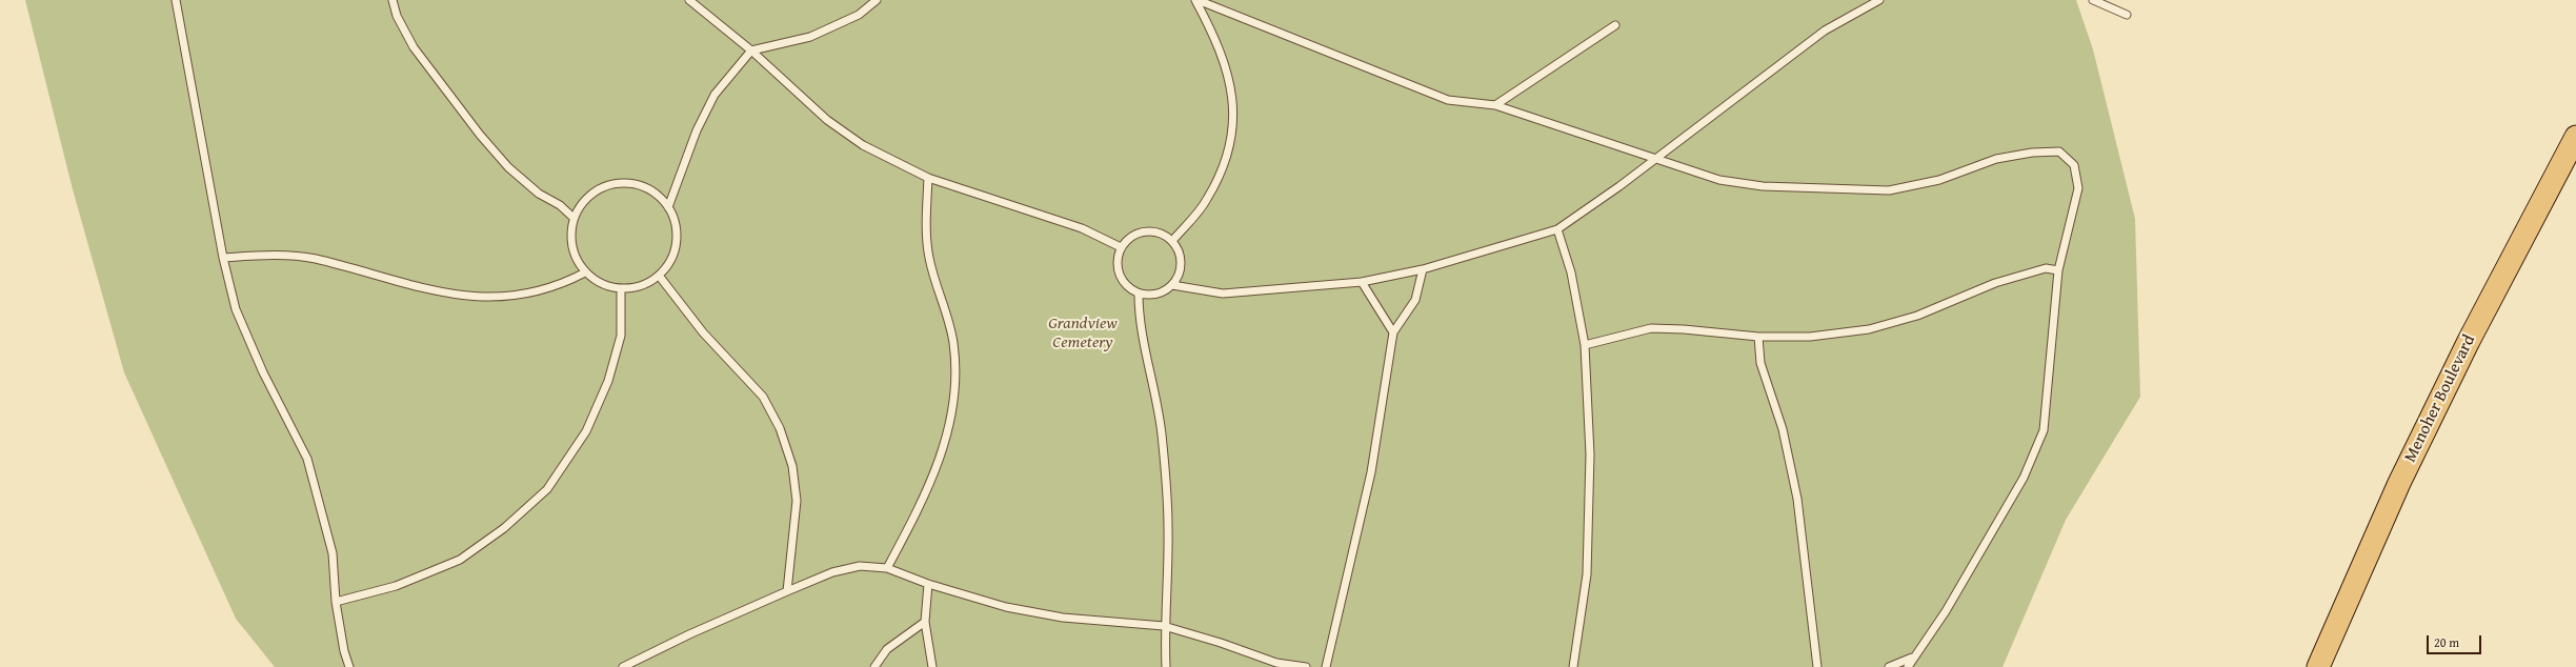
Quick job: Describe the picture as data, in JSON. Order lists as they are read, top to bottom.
{
  "streets": {
    "main road": ["Menoher Boulevard"]
  },
  "parks": ["Grandview Cemetery"],
  "scale_bar": "20 m"
}
